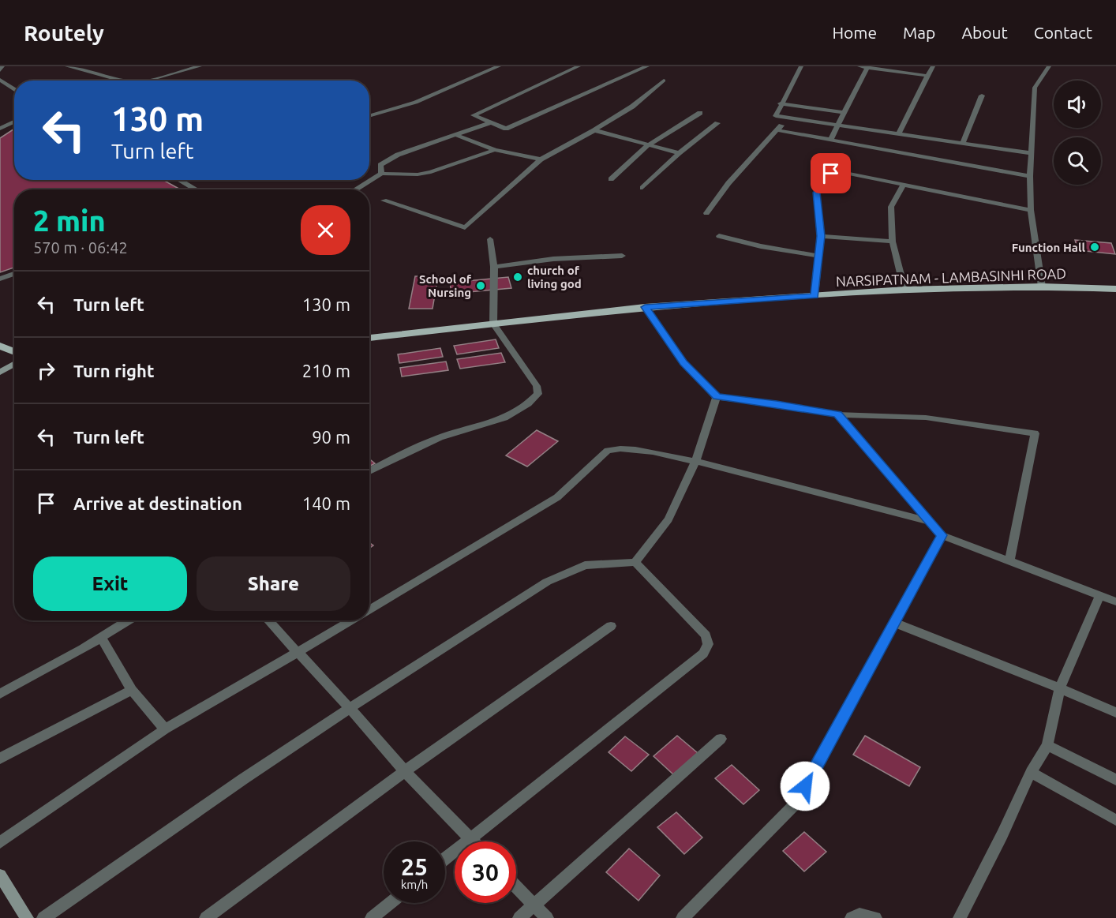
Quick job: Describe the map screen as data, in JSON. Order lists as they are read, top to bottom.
{
  "streets": {
    "main road": ["NARSIPATNAM - LAMBASINHI ROAD"]
  },
  "places": ["Function Hall", "church of living god", "School of Nursing"],
  "page": {
    "header": "Routely",
    "nav": [
      "Home",
      "Map",
      "About",
      "Contact"
    ],
    "turn": ["130 m", "Turn left"],
    "heading": ["2 min", "570 m · 06:42"],
    "list": [
      {
        "name": "Turn left",
        "value": "130 m"
      },
      {
        "name": "Turn right",
        "value": "210 m"
      },
      {
        "name": "Turn left",
        "value": "90 m"
      },
      {
        "name": "Arrive at destination",
        "value": "140 m"
      }
    ],
    "buttons": ["Exit", "Share"],
    "speed": "25 km/h",
    "limit": "30"
  }
}
